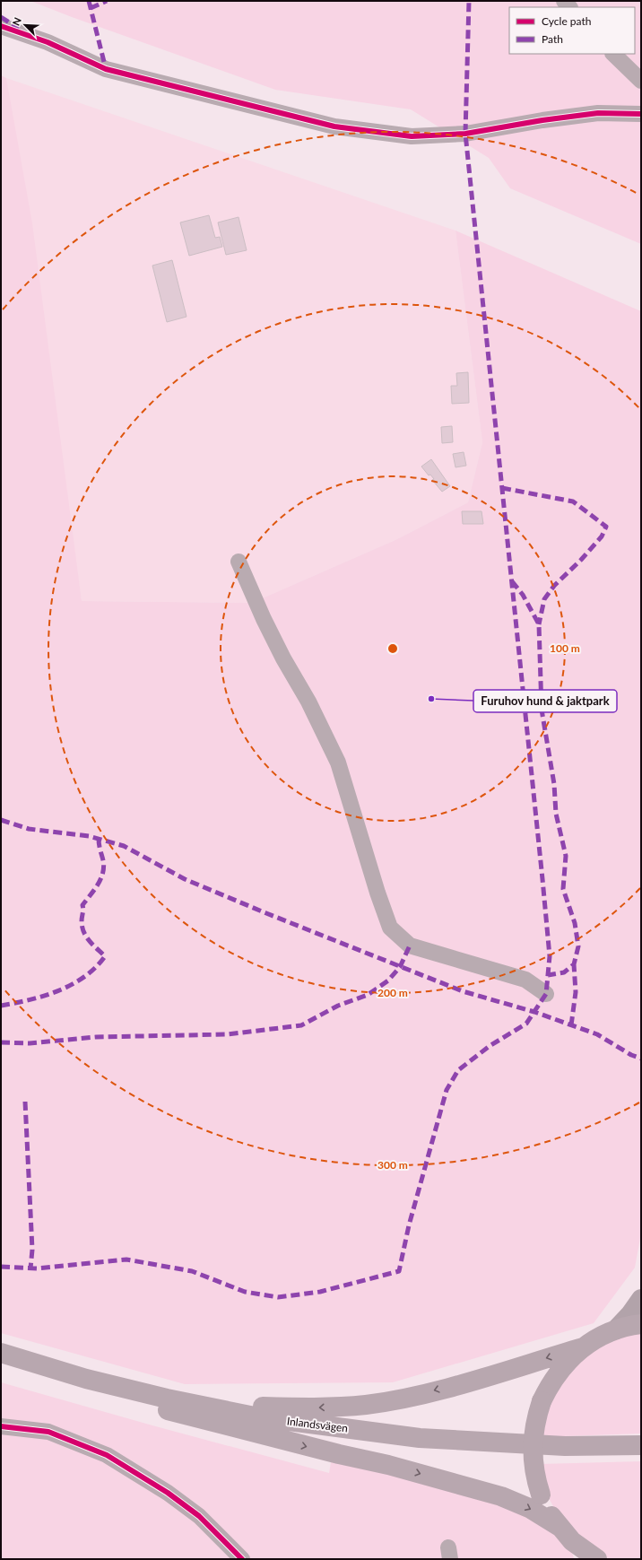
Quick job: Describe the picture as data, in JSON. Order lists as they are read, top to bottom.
{
  "streets": {
    "highway": ["Inlandsvägen"]
  },
  "places": ["Furuhov hund & jaktpark"],
  "legend": ["Cycle path", "Path"],
  "north": "top left",
  "rings": ["100 m", "200 m", "300 m"]
}
